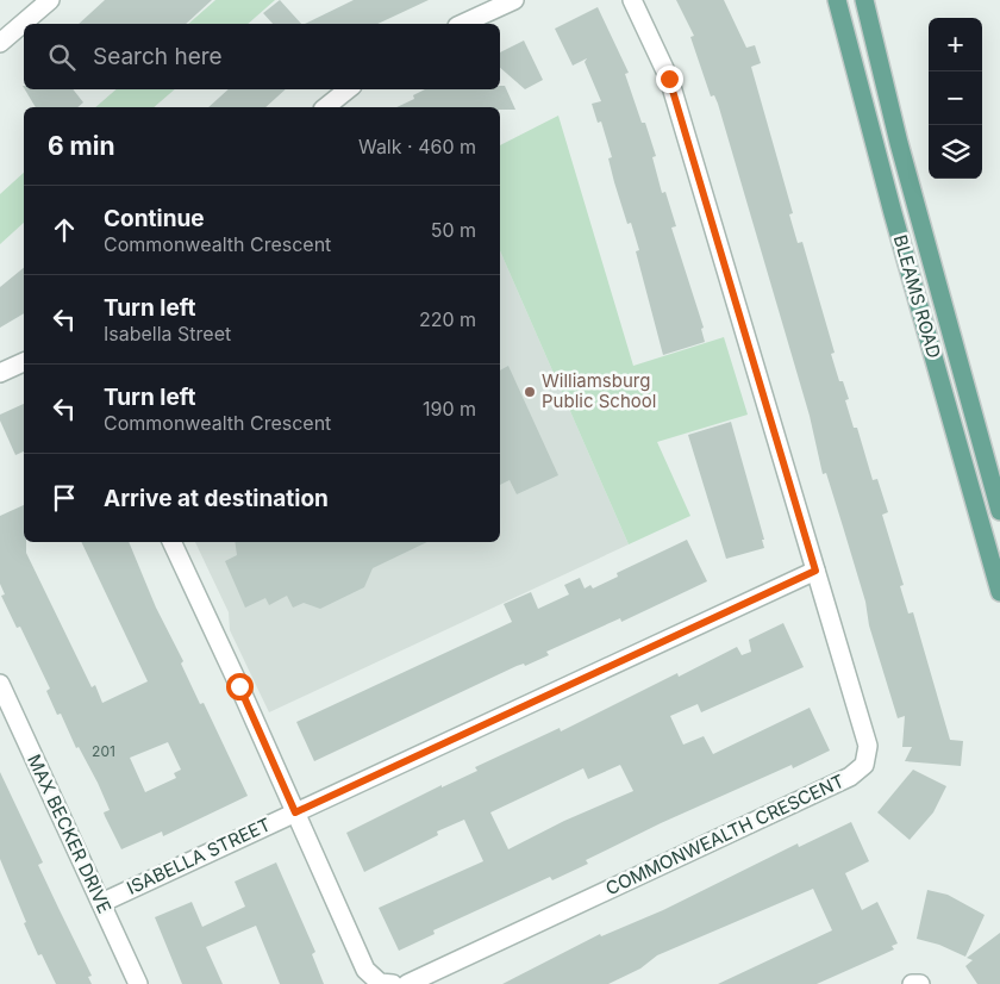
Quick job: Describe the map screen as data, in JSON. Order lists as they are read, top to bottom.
{
  "streets": {
    "main road": ["BLEAMS ROAD"],
    "street": ["MAX BECKER DRIVE", "COMMONWEALTH CRESCENT", "ISABELLA STREET"]
  },
  "crossings": [
    ["MAX BECKER DRIVE", "ISABELLA STREET"],
    ["COMMONWEALTH CRESCENT", "ISABELLA STREET"]
  ],
  "places": ["Williamsburg Public School"],
  "house_numbers": ["201"],
  "page": {
    "map_buttons": ["+", "−"],
    "search": "Search here",
    "heading": ["6 min", "Walk · 460 m"],
    "list": [
      ["Continue", "Commonwealth Crescent", "50 m"],
      ["Turn left", "Isabella Street", "220 m"],
      ["Turn left", "Commonwealth Crescent", "190 m"],
      "Arrive at destination"
    ]
  }
}
